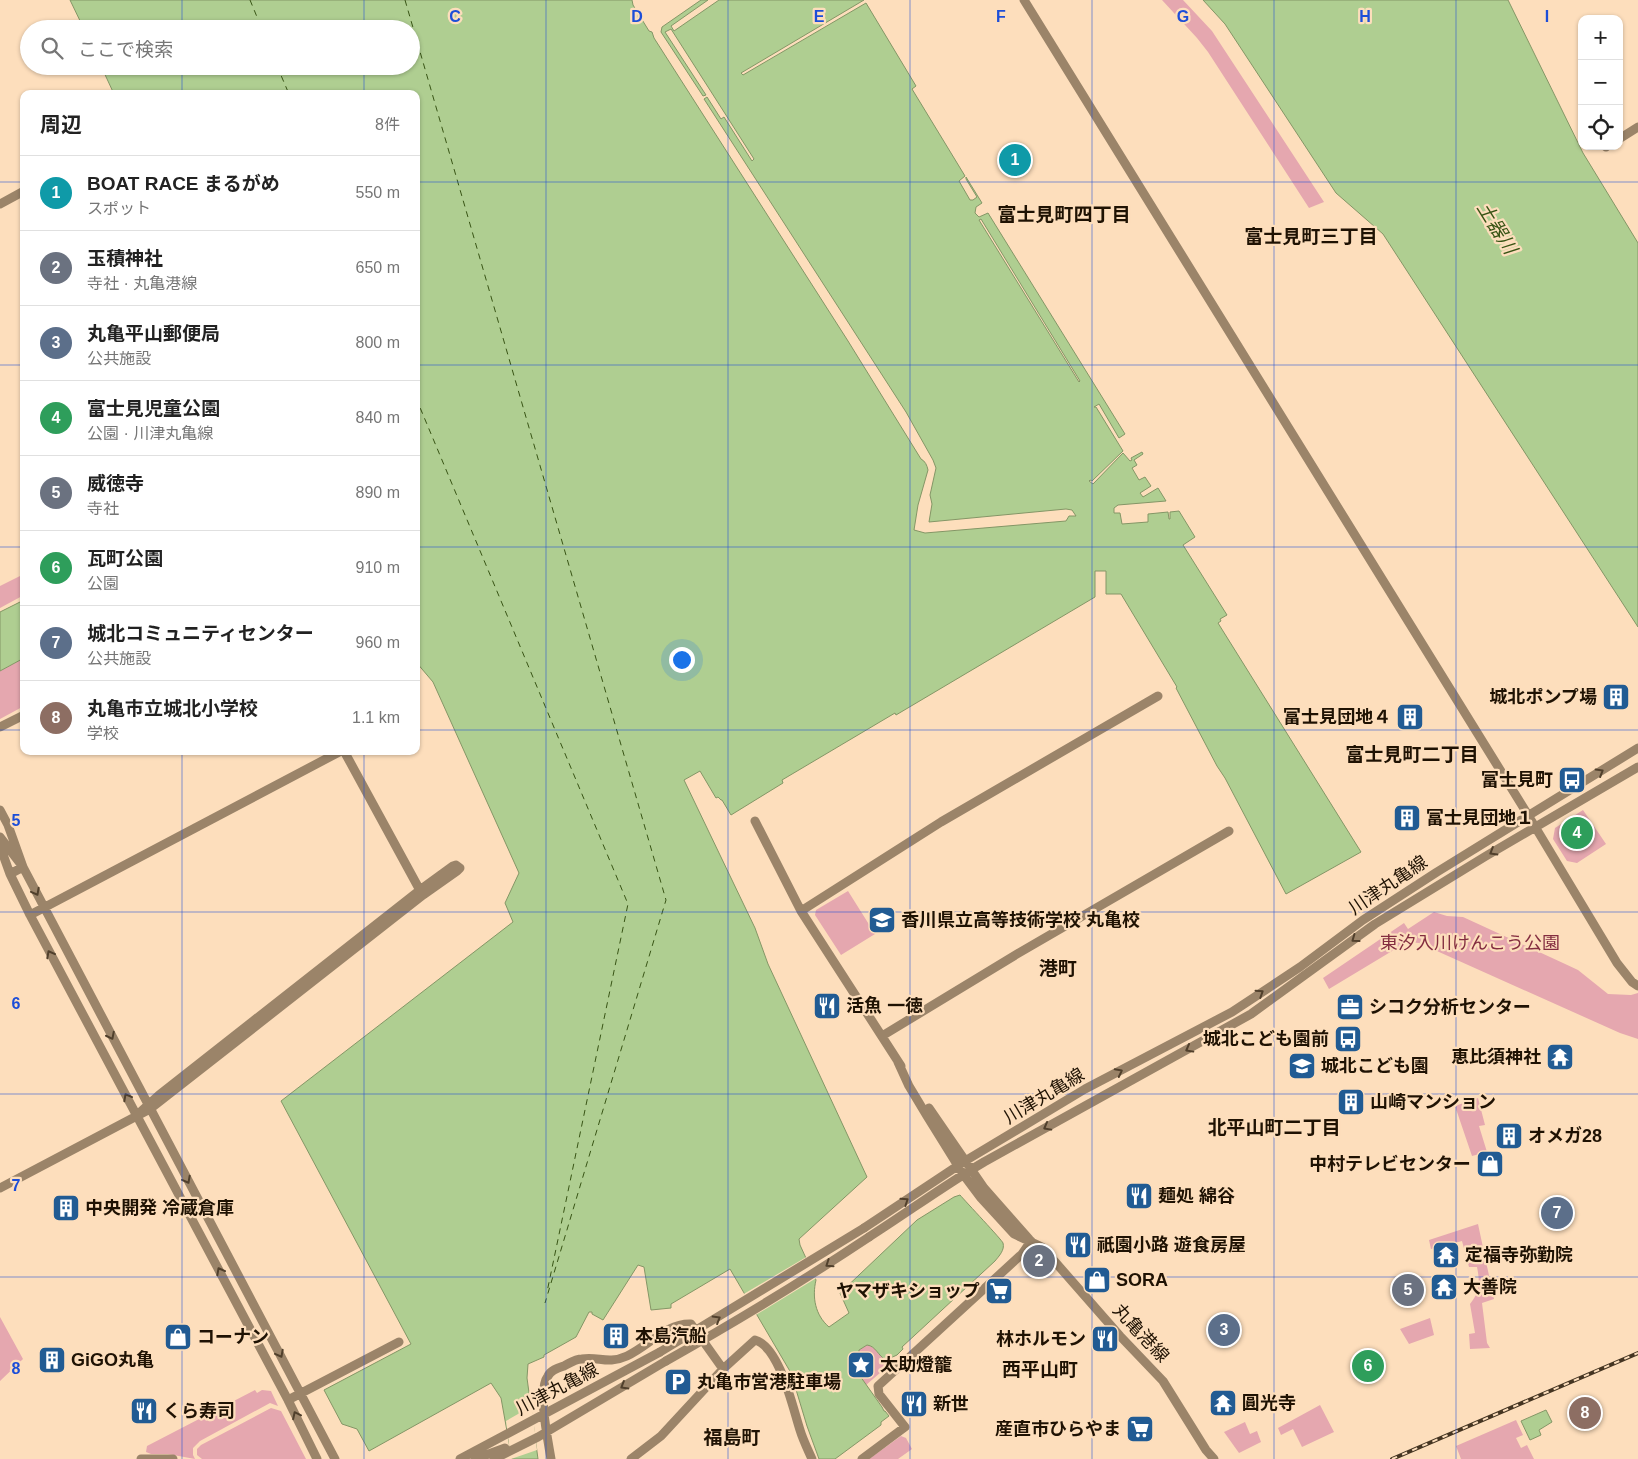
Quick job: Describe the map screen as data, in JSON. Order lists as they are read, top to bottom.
{
  "streets": {
    "street": ["川津丸亀線", "丸亀港線"]
  },
  "crossings": [
    ["川津丸亀線", "丸亀港線"]
  ],
  "districts": [
    "富士見町四丁目",
    "富士見町三丁目",
    "富士見町二丁目",
    "港町",
    "北平山町二丁目",
    "西平山町",
    "福島町"
  ],
  "water": ["土器川"],
  "parks": ["東汐入川けんこう公園"],
  "places": {
    "building": [
      "城北ポンプ場",
      "富士見団地４",
      "富士見団地１",
      "山崎マンション",
      "オメガ28",
      "中央開発 冷蔵倉庫",
      "本島汽船",
      "GiGO丸亀"
    ],
    "bus stop": ["富士見町", "城北こども園前"],
    "school or university": ["香川県立高等技術学校 丸亀校", "城北こども園"],
    "restaurant": [
      "活魚 一徳",
      "麺処 綿谷",
      "祇園小路 遊食房屋",
      "林ホルモン",
      "新世",
      "くら寿司"
    ],
    "office": ["シコク分析センター"],
    "temple": [
      "恵比須神社",
      "定福寺弥勤院",
      "大善院",
      "圓光寺"
    ],
    "shop": ["中村テレビセンター", "SORA", "コーナン"],
    "supermarket": ["ヤマザキショップ", "産直市ひらやま"],
    "place": ["太助燈籠"],
    "parking": ["丸亀市営港駐車場"]
  },
  "page": {
    "map_buttons": ["+", "−"],
    "search": "ここで検索",
    "heading": ["周辺", "8件"],
    "pins": [
      "1",
      "4",
      "7",
      "2",
      "5",
      "3",
      "6",
      "8"
    ],
    "list": [
      {
        "mark": "1",
        "name": "BOAT RACE まるがめ",
        "note": "スポット",
        "value": "550 m"
      },
      {
        "mark": "2",
        "name": "玉積神社",
        "note": "寺社 · 丸亀港線",
        "value": "650 m"
      },
      {
        "mark": "3",
        "name": "丸亀平山郵便局",
        "note": "公共施設",
        "value": "800 m"
      },
      {
        "mark": "4",
        "name": "富士見児童公園",
        "note": "公園 · 川津丸亀線",
        "value": "840 m"
      },
      {
        "mark": "5",
        "name": "威徳寺",
        "note": "寺社",
        "value": "890 m"
      },
      {
        "mark": "6",
        "name": "瓦町公園",
        "note": "公園",
        "value": "910 m"
      },
      {
        "mark": "7",
        "name": "城北コミュニティセンター",
        "note": "公共施設",
        "value": "960 m"
      },
      {
        "mark": "8",
        "name": "丸亀市立城北小学校",
        "note": "学校",
        "value": "1.1 km"
      }
    ]
  },
  "grid": {
    "columns": [
      "C",
      "D",
      "E",
      "F",
      "G",
      "H",
      "I"
    ],
    "rows": [
      "5",
      "6",
      "7",
      "8"
    ]
  }
}
